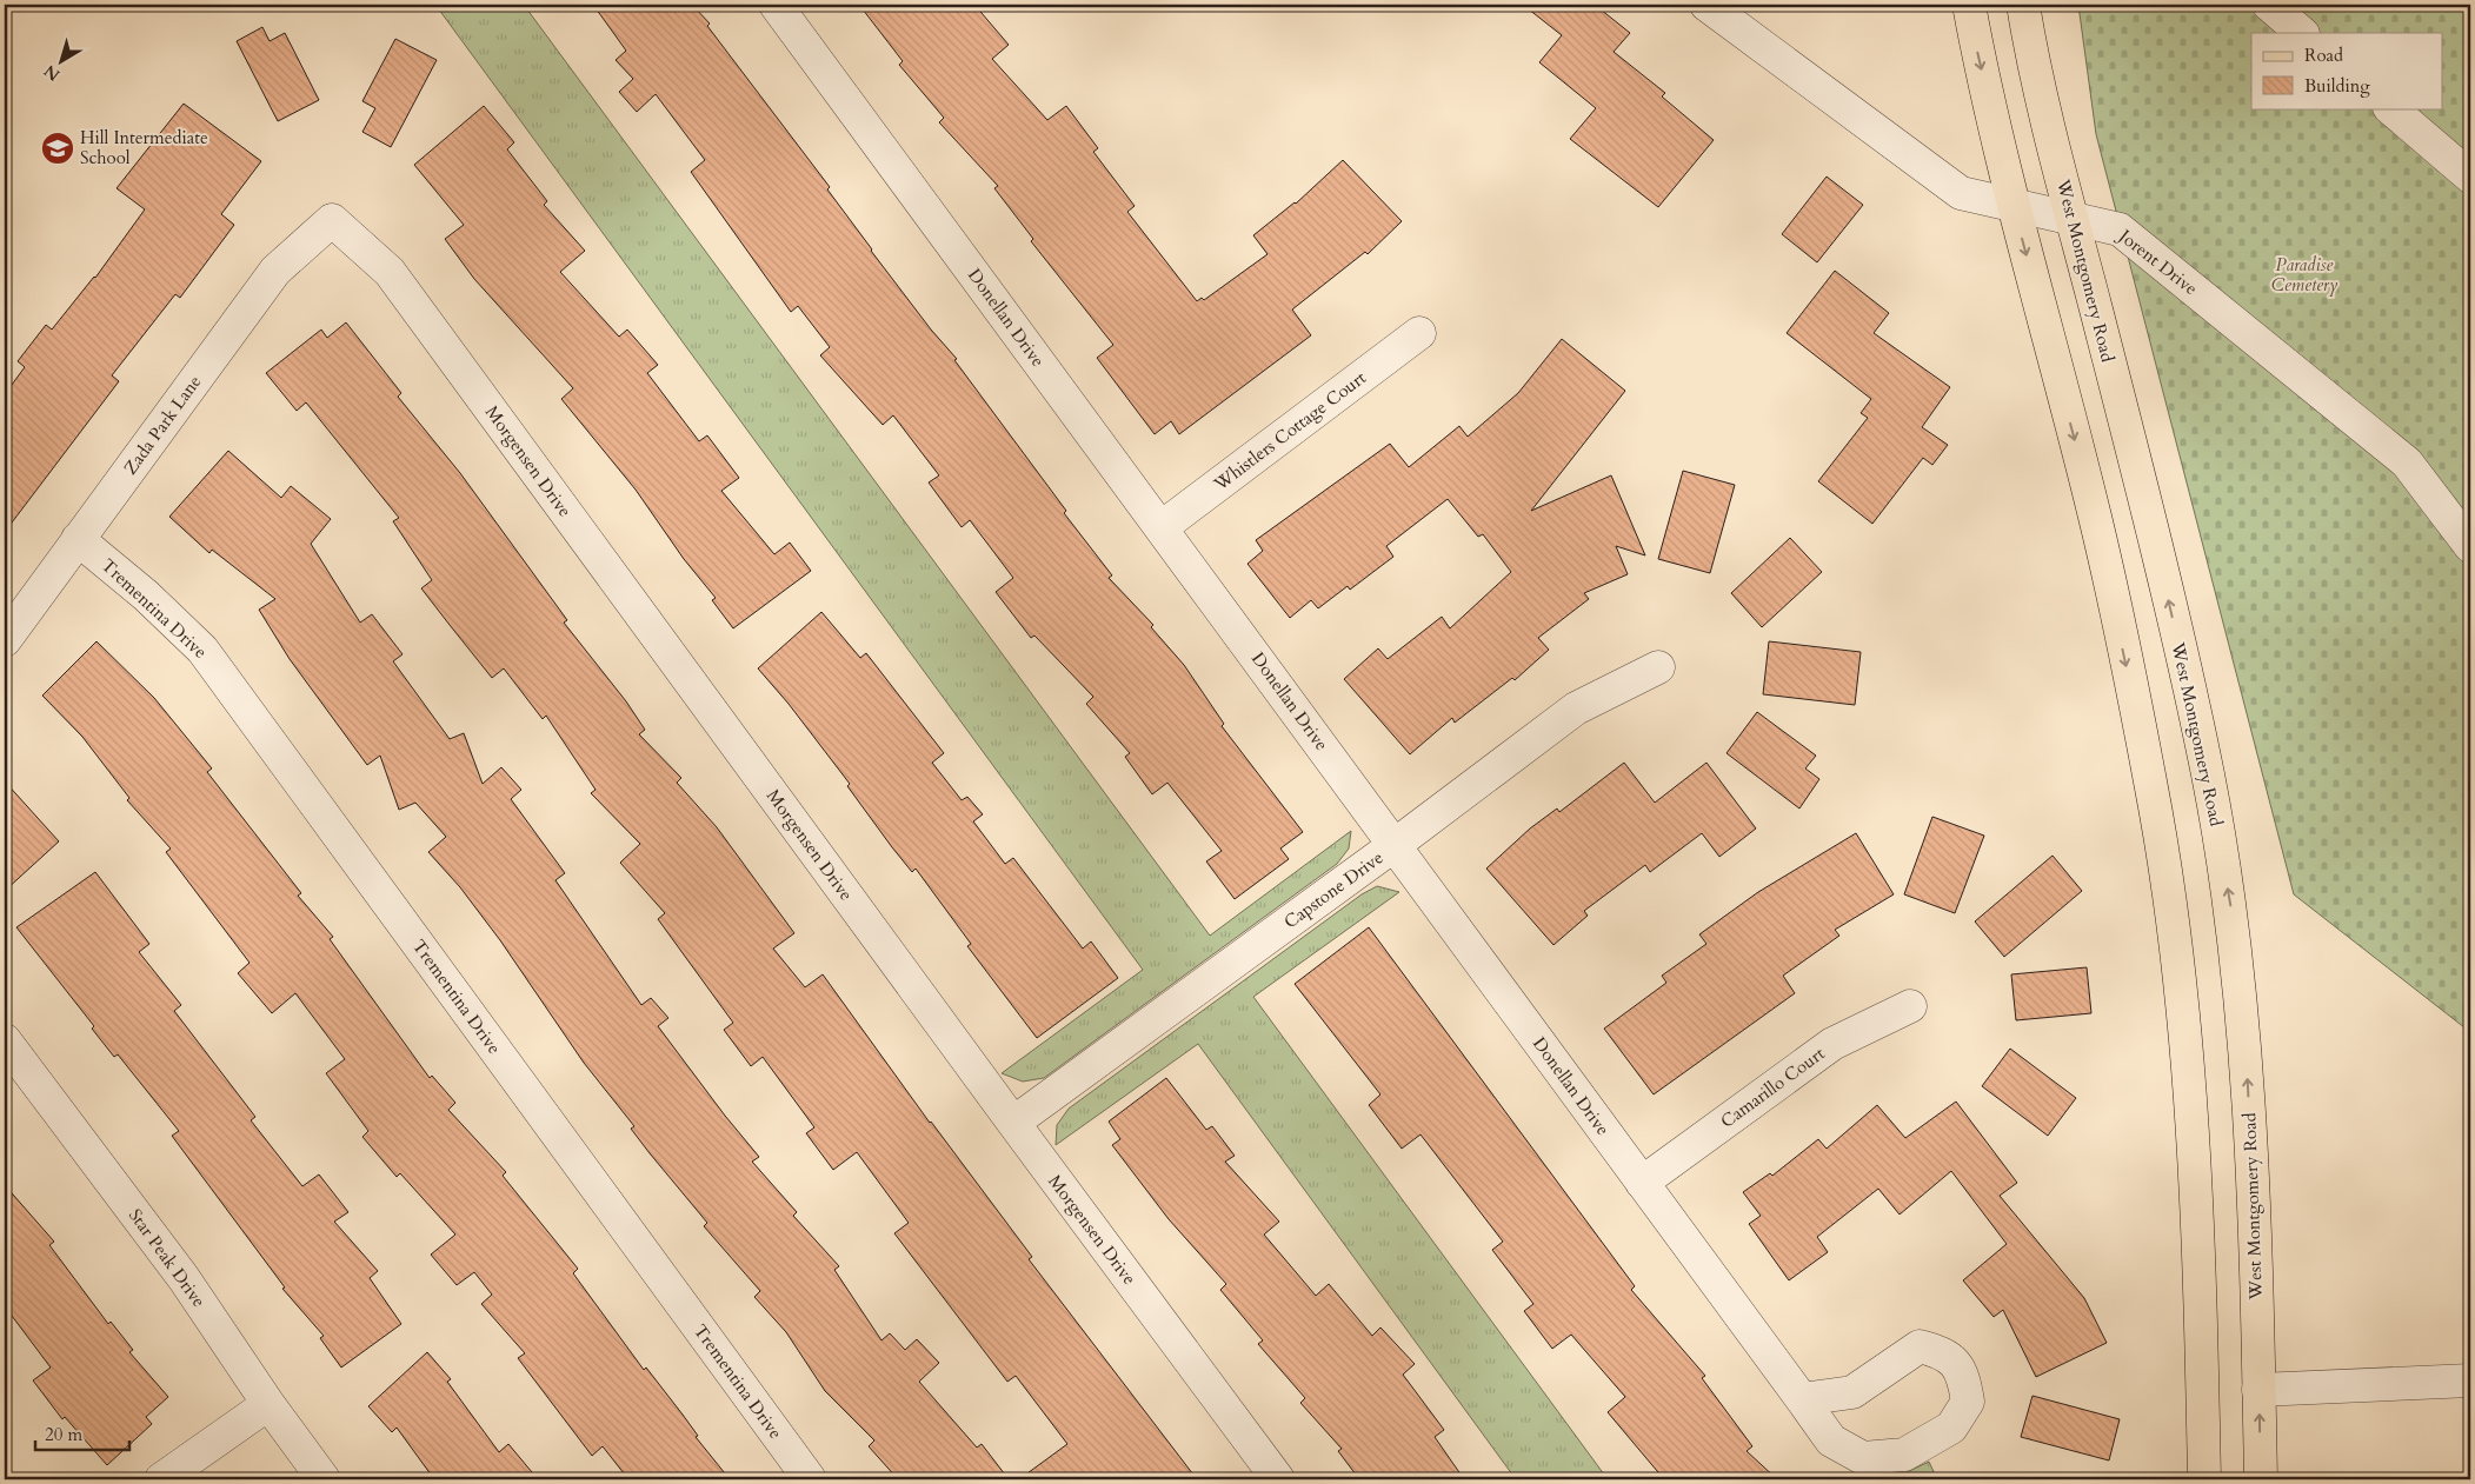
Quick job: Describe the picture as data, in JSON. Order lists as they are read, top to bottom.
{
  "streets": {
    "main road": ["West Montgomery Road"],
    "street": [
      "Jorent Drive",
      "Donellan Drive",
      "Zada Park Lane",
      "Whistlers Cottage Court",
      "Morgensen Drive",
      "Trementina Drive",
      "Capstone Drive",
      "Camarillo Court",
      "Star Peak Drive"
    ]
  },
  "crossings": [
    ["Jorent Drive", "West Montgomery Road"],
    ["Donellan Drive", "Whistlers Cottage Court"],
    ["Donellan Drive", "Capstone Drive"],
    ["Donellan Drive", "Camarillo Court"],
    ["Zada Park Lane", "Morgensen Drive"],
    ["Zada Park Lane", "Trementina Drive"],
    ["Morgensen Drive", "Capstone Drive"]
  ],
  "parks": ["Paradise Cemetery"],
  "places": {
    "school or university": ["Hill Intermediate School"]
  },
  "legend": ["Road", "Building"],
  "scale_bar": "20 m",
  "north": "bottom left"
}
